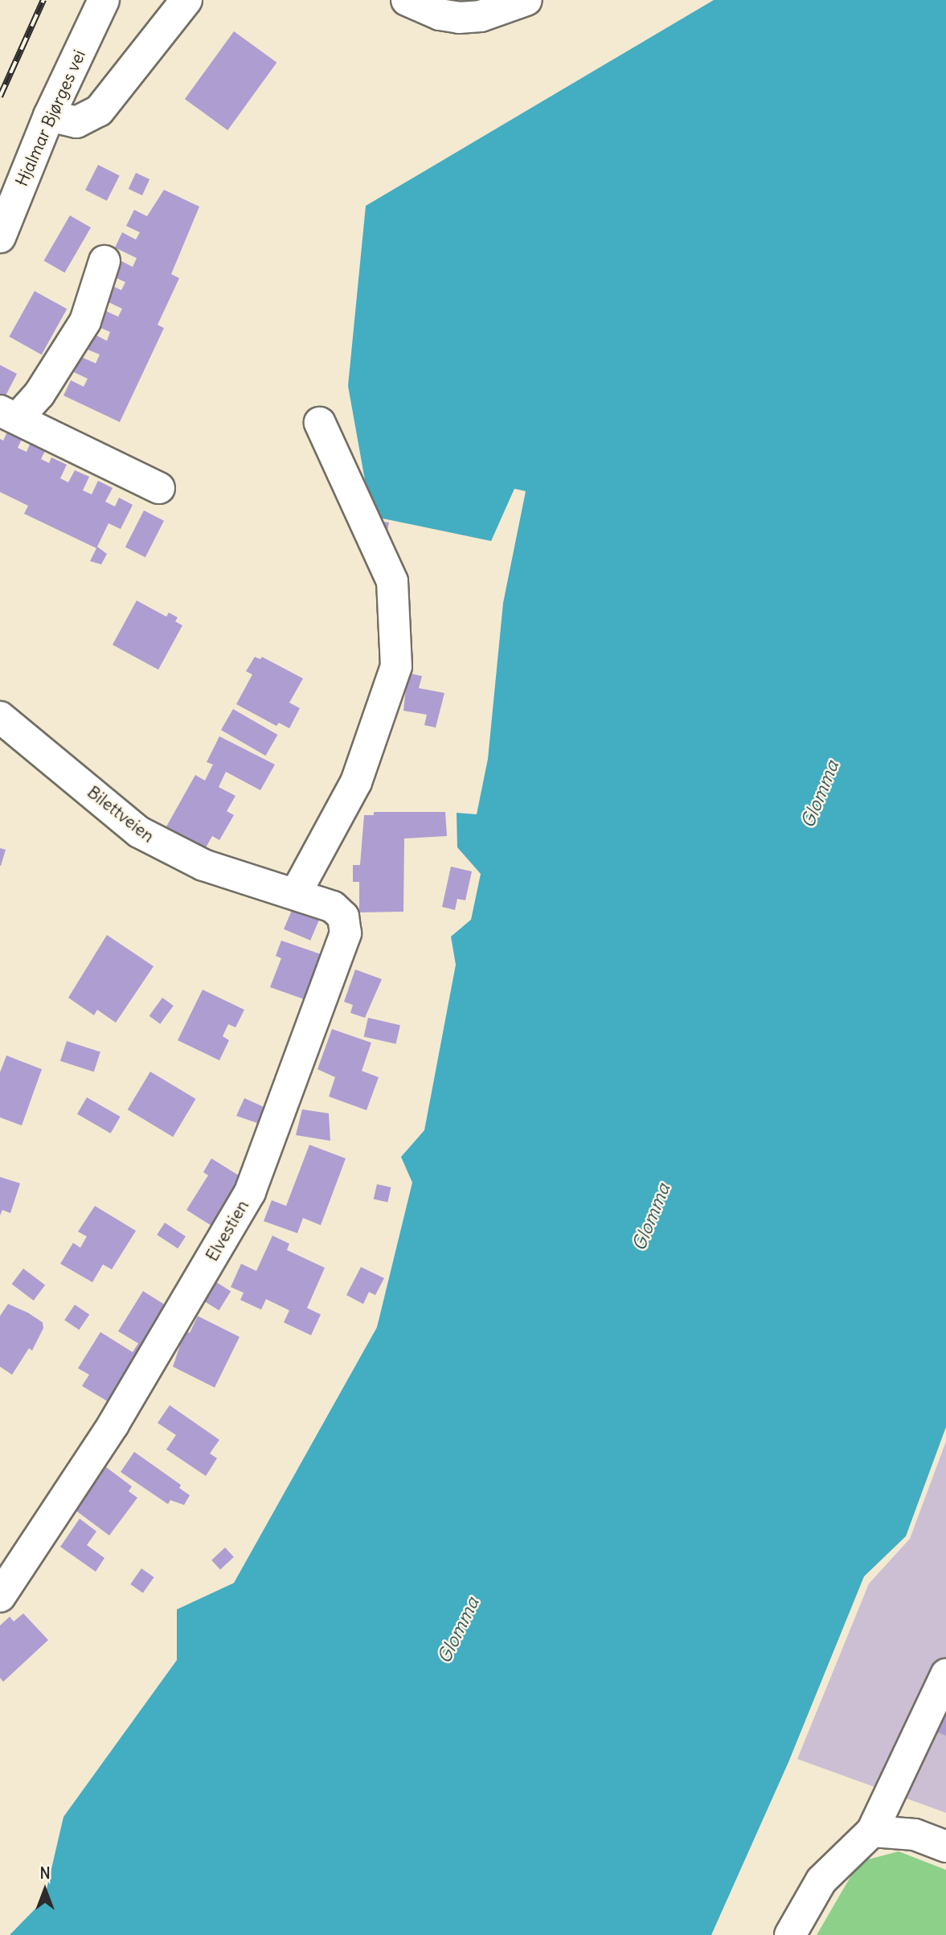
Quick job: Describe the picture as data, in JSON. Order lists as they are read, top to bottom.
{
  "streets": {
    "street": ["Hjalmar Bjørges vei", "Bilettveien", "Elvestien"]
  },
  "crossings": [
    ["Bilettveien", "Elvestien"]
  ],
  "water": ["Glomma"],
  "north": "top"
}
